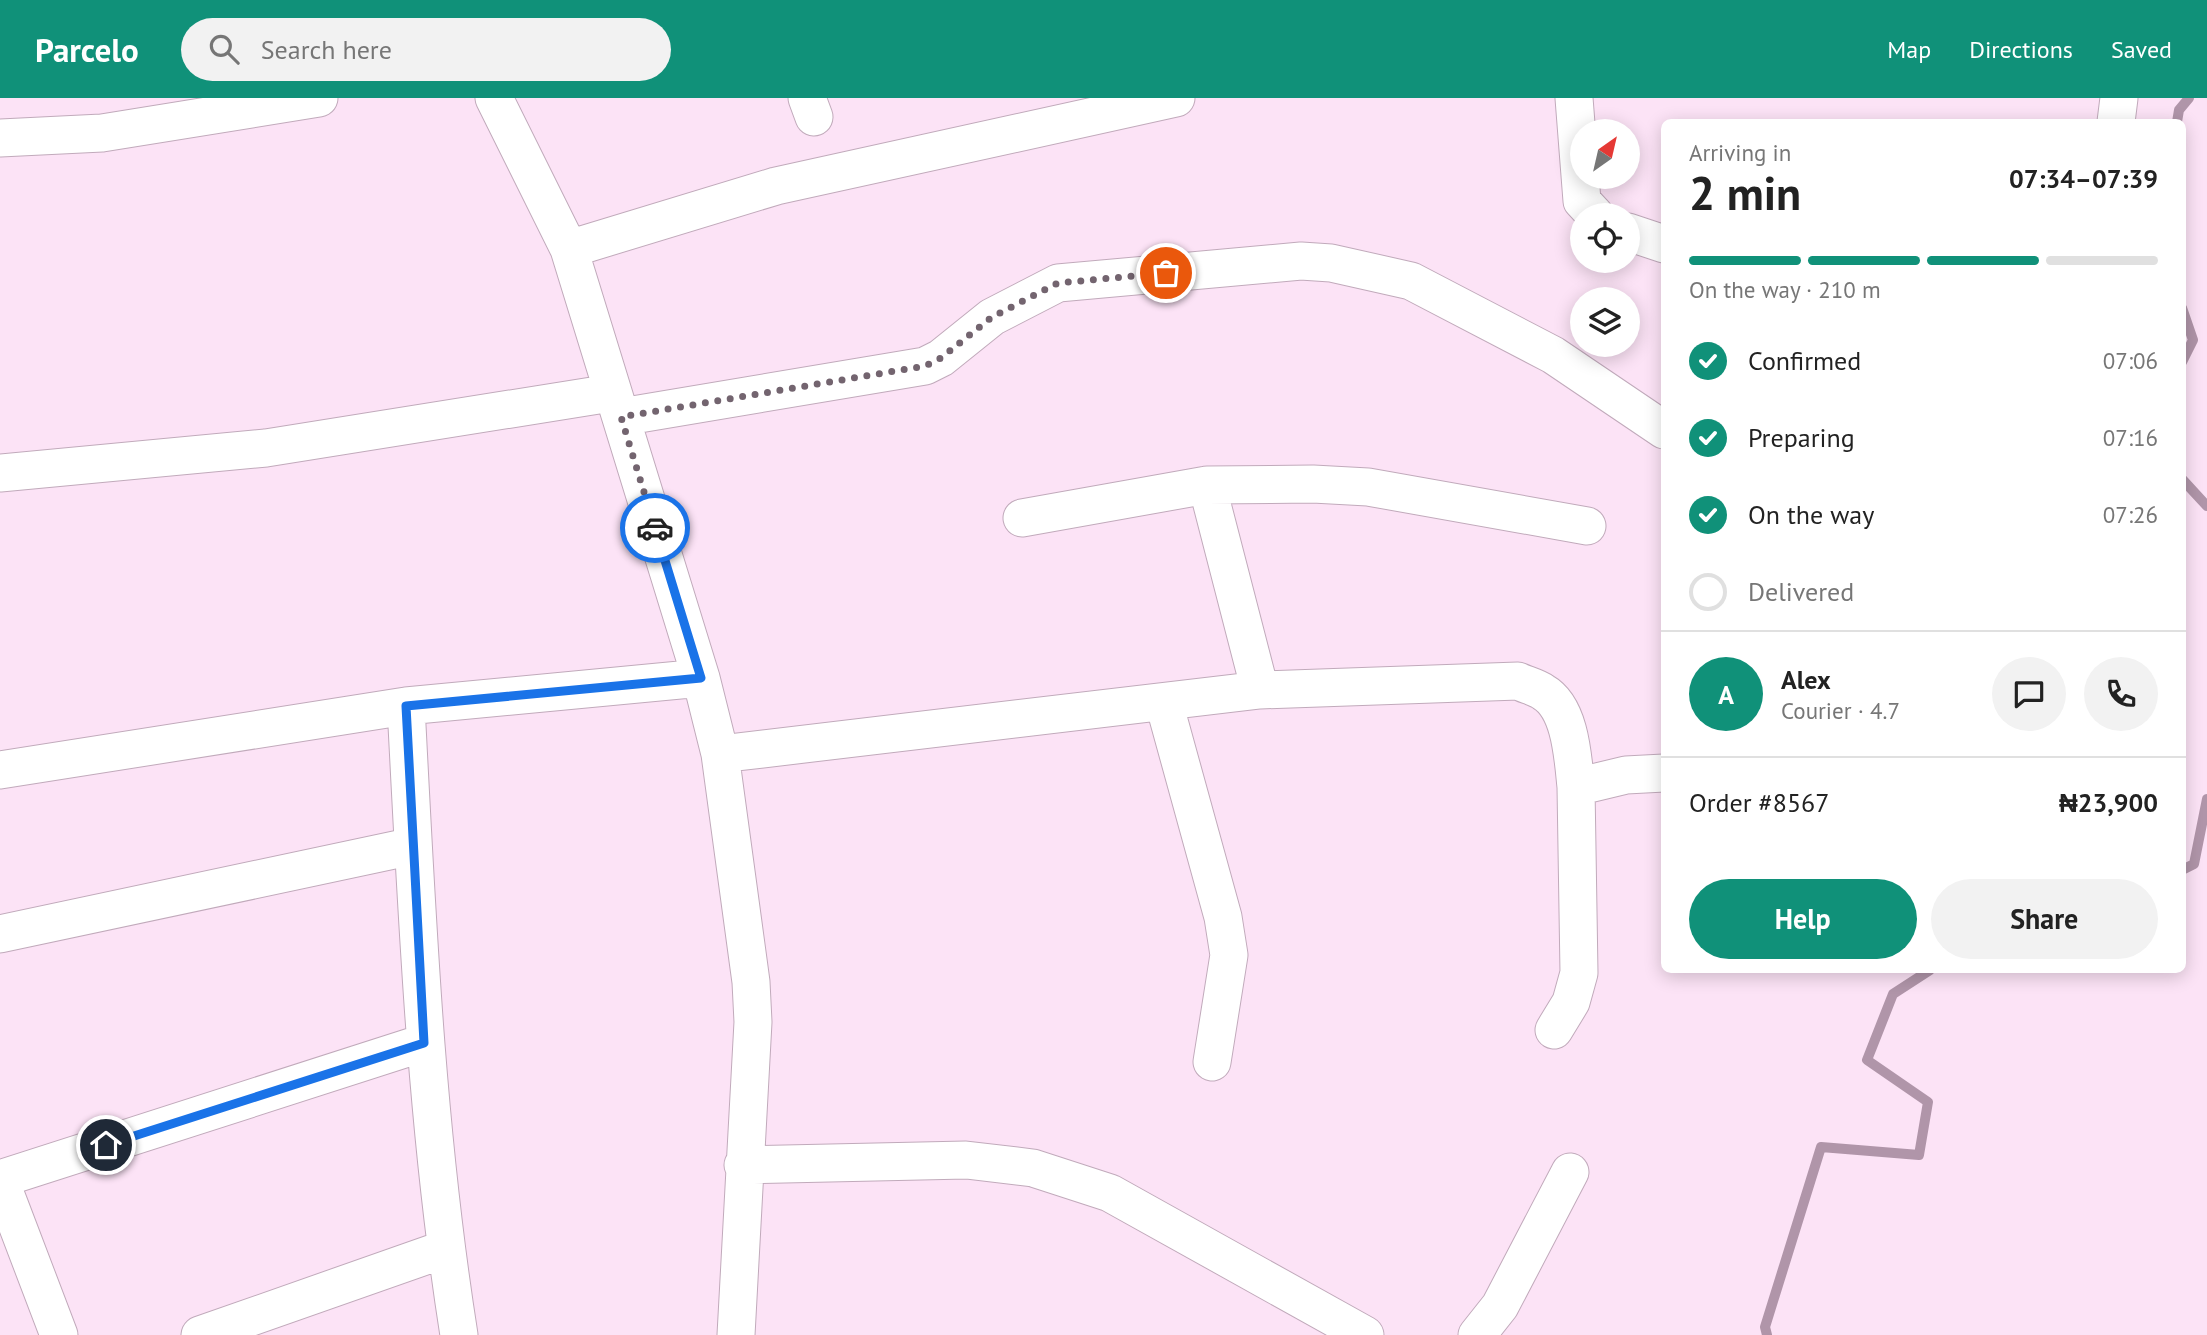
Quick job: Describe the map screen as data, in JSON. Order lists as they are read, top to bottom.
{
  "north": "top right",
  "page": {
    "header": "Parcelo",
    "search": "Search here",
    "nav": ["Map", "Directions", "Saved"],
    "heading": ["2 min", "Arriving in", "07:34–07:39"],
    "panel": [
      "Alex",
      "Courier · 4.7",
      "Order #8567",
      "₦23,900"
    ],
    "bar": "On the way · 210 m",
    "list": [
      ["Confirmed", "07:06"],
      ["Preparing", "07:16"],
      ["On the way", "07:26"],
      "Delivered"
    ],
    "round": "A",
    "buttons": ["Help", "Share"]
  }
}
